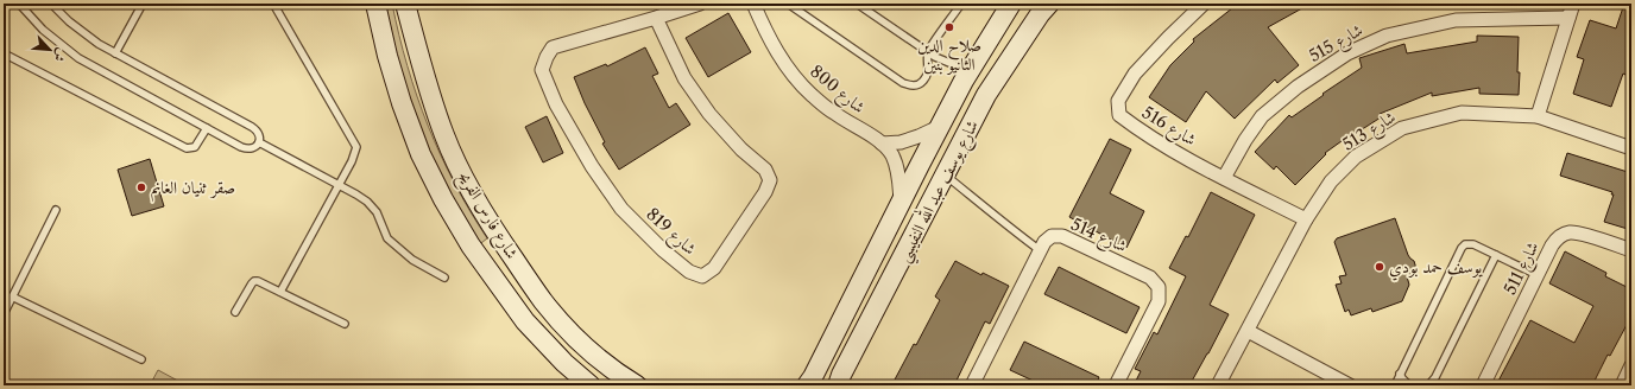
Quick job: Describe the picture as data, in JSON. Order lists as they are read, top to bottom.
{
  "streets": {
    "street": [
      "شارع 515",
      "شارع 800",
      "شارع 516",
      "شارع 513",
      "شارع يوسف عبد الله النفيسي",
      "شارع فارس الفريح",
      "شارع 819",
      "شارع 514",
      "شارع 511"
    ]
  },
  "crossings": [
    ["شارع 515", "شارع 516"],
    ["شارع 800", "شارع يوسف عبد الله النفيسي"],
    ["شارع 516", "شارع 513"]
  ],
  "places": ["صلاح الدين الثانيو بنين", "صقر ثنيان الغانم", "يوسف حمد بودي"],
  "north": "bottom right"
}
